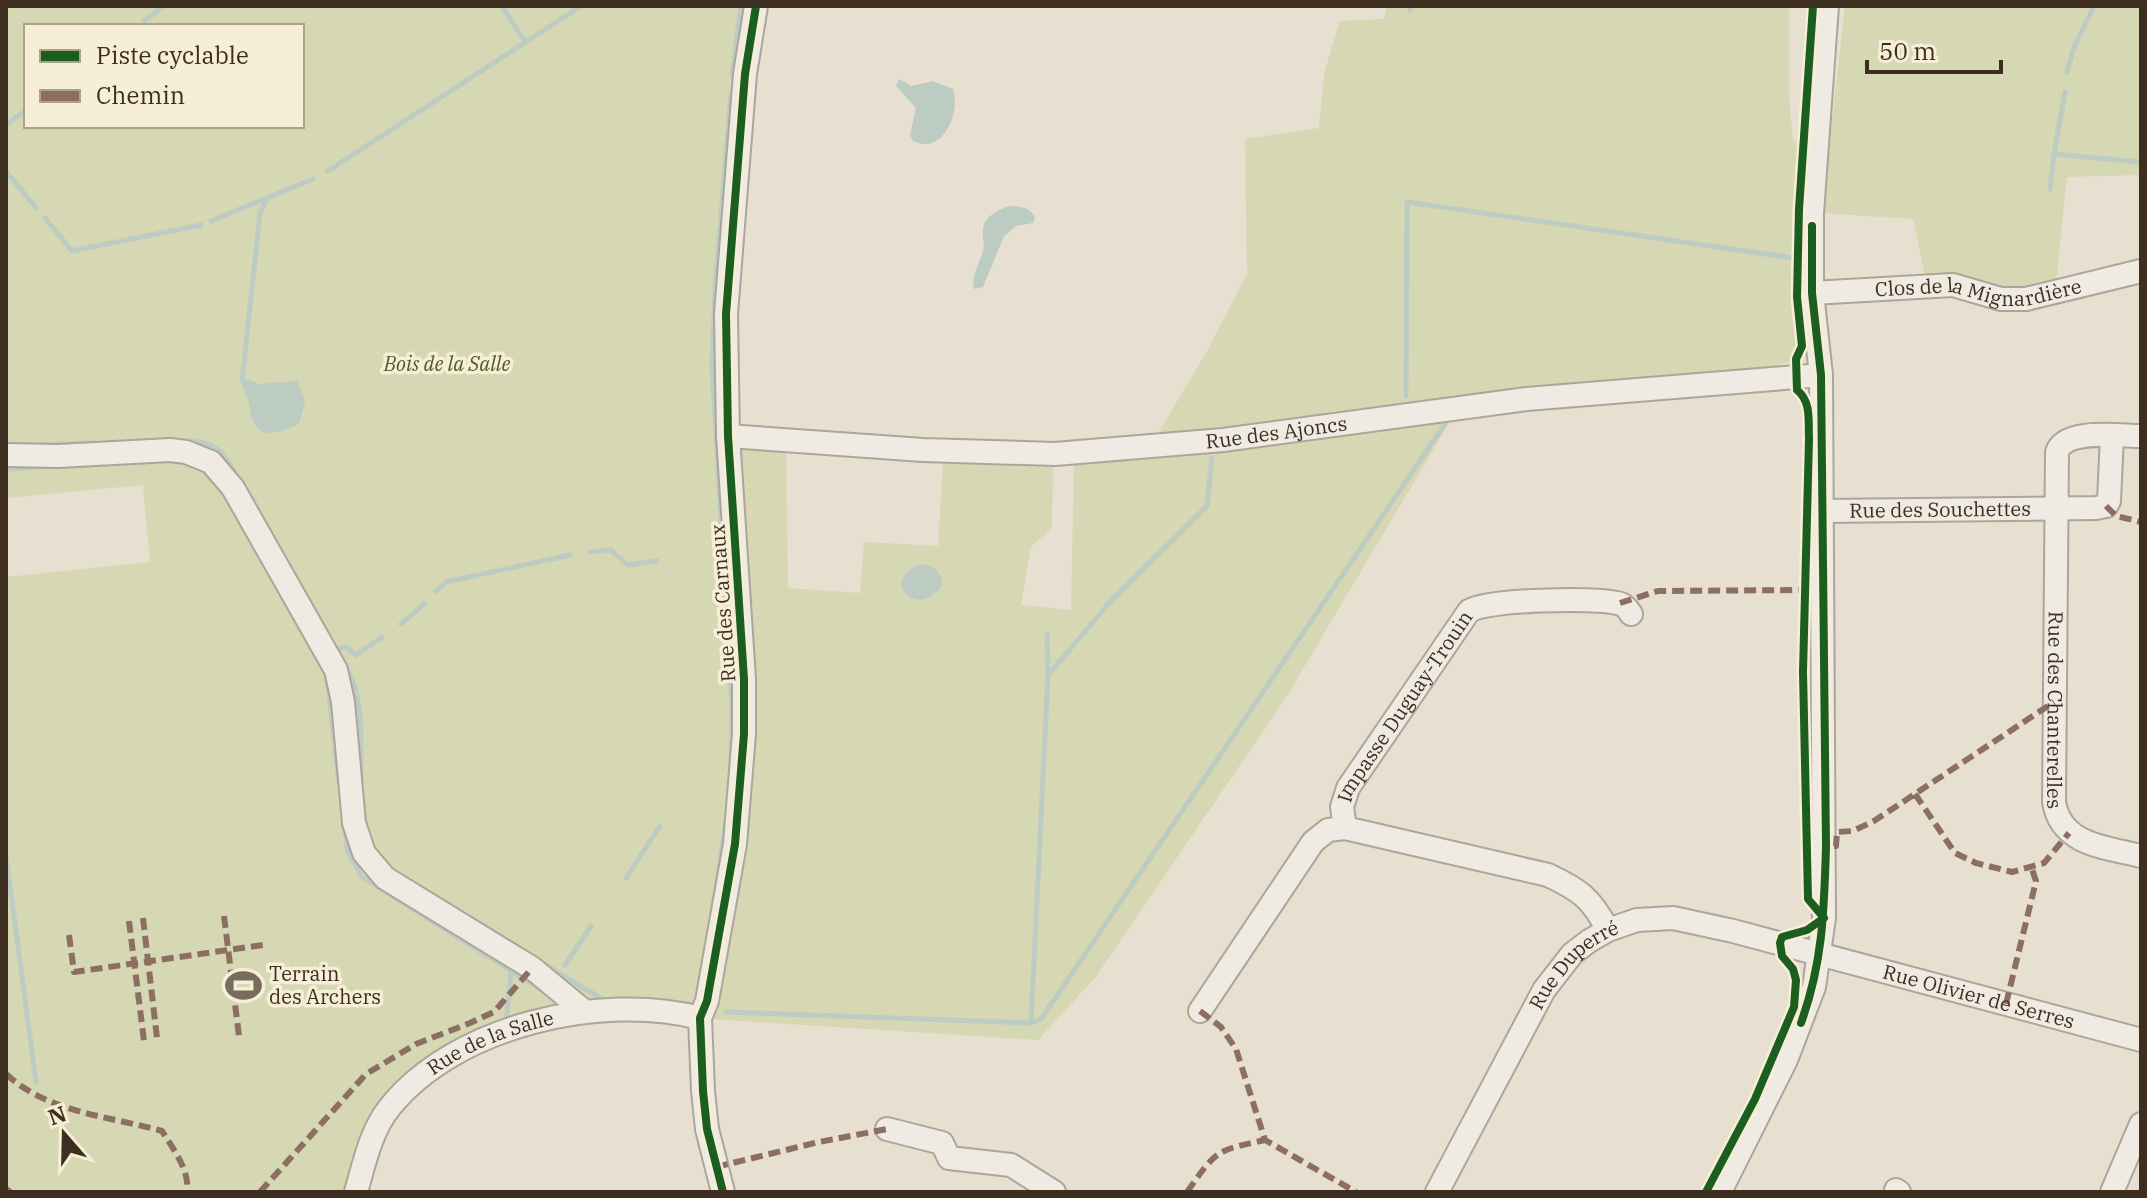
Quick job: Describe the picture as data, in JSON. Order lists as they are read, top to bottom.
{
  "streets": {
    "street": [
      "Clos de la Mignardière",
      "Rue des Ajoncs",
      "Rue des Souchettes",
      "Rue des Carnaux",
      "Impasse Duguay-Trouin",
      "Rue des Chanterelles",
      "Rue Duperré",
      "Rue Olivier de Serres",
      "Rue de la Salle"
    ]
  },
  "crossings": [
    ["Rue des Ajoncs", "Rue des Carnaux"],
    ["Rue des Souchettes", "Rue des Chanterelles"],
    ["Rue des Carnaux", "Rue de la Salle"],
    ["Impasse Duguay-Trouin", "Rue Duperré"],
    ["Rue Duperré", "Rue Olivier de Serres"]
  ],
  "parks": ["Bois de la Salle"],
  "places": {
    "sports": ["Terrain des Archers"]
  },
  "legend": ["Piste cyclable", "Chemin"],
  "scale_bar": "50 m",
  "north": "top"
}
